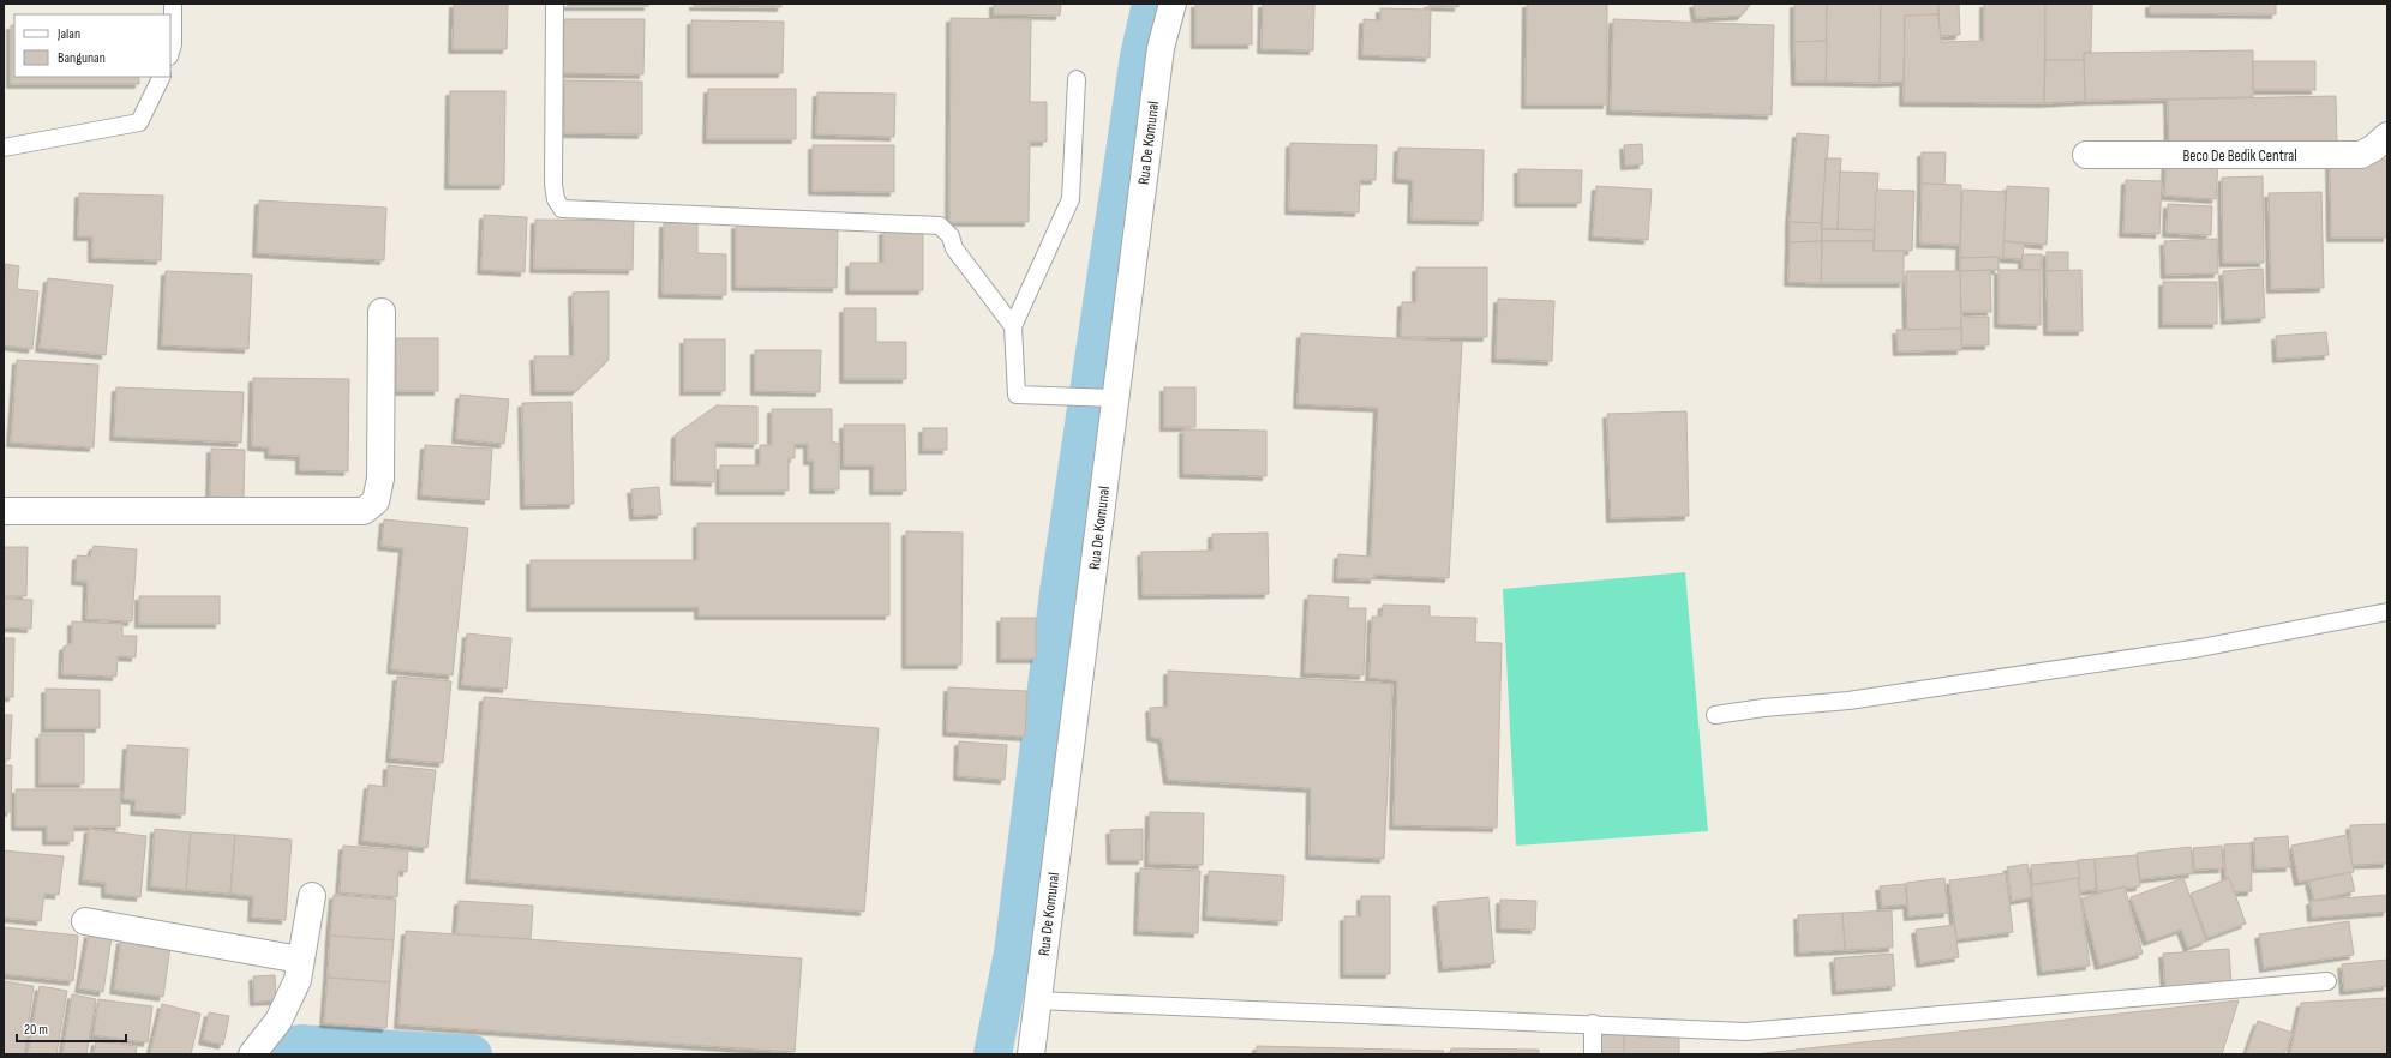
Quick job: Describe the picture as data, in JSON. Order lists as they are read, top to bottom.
{
  "streets": {
    "street": ["Rua De Komunal", "Beco De Bedik Central"]
  },
  "legend": ["Jalan", "Bangunan"],
  "scale_bar": "20 m"
}
